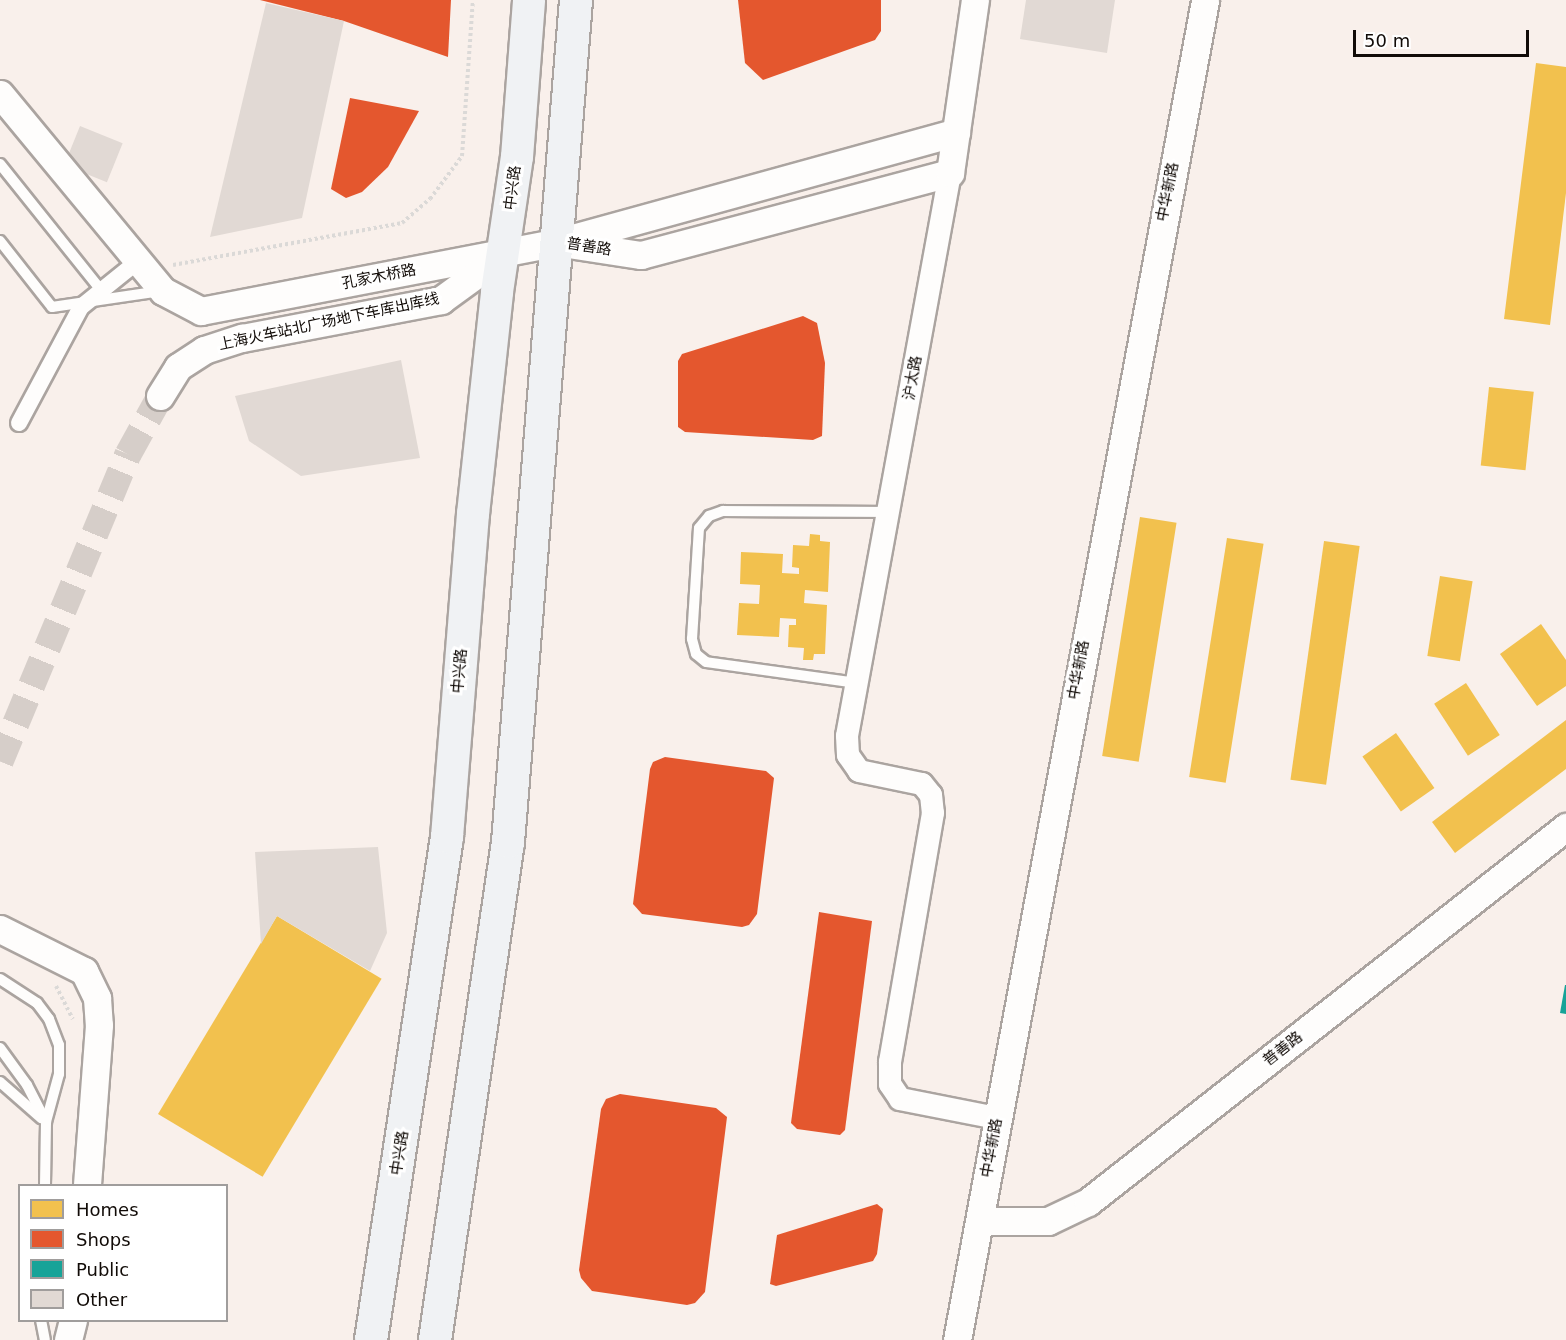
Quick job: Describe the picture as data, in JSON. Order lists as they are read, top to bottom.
{
  "streets": {
    "main road": ["中兴路"],
    "street": [
      "中华新路",
      "普善路",
      "孔家木桥路",
      "上海火车站北广场地下车库出库线",
      "沪太路"
    ]
  },
  "crossings": [
    ["中兴路", "孔家木桥路"],
    ["中兴路", "上海火车站北广场地下车库出库线"],
    ["中华新路", "普善路"],
    ["中华新路", "沪太路"],
    ["普善路", "孔家木桥路"],
    ["普善路", "沪太路"],
    ["孔家木桥路", "上海火车站北广场地下车库出库线"]
  ],
  "legend": [
    "Homes",
    "Shops",
    "Public",
    "Other"
  ],
  "scale_bar": "50 m"
}
